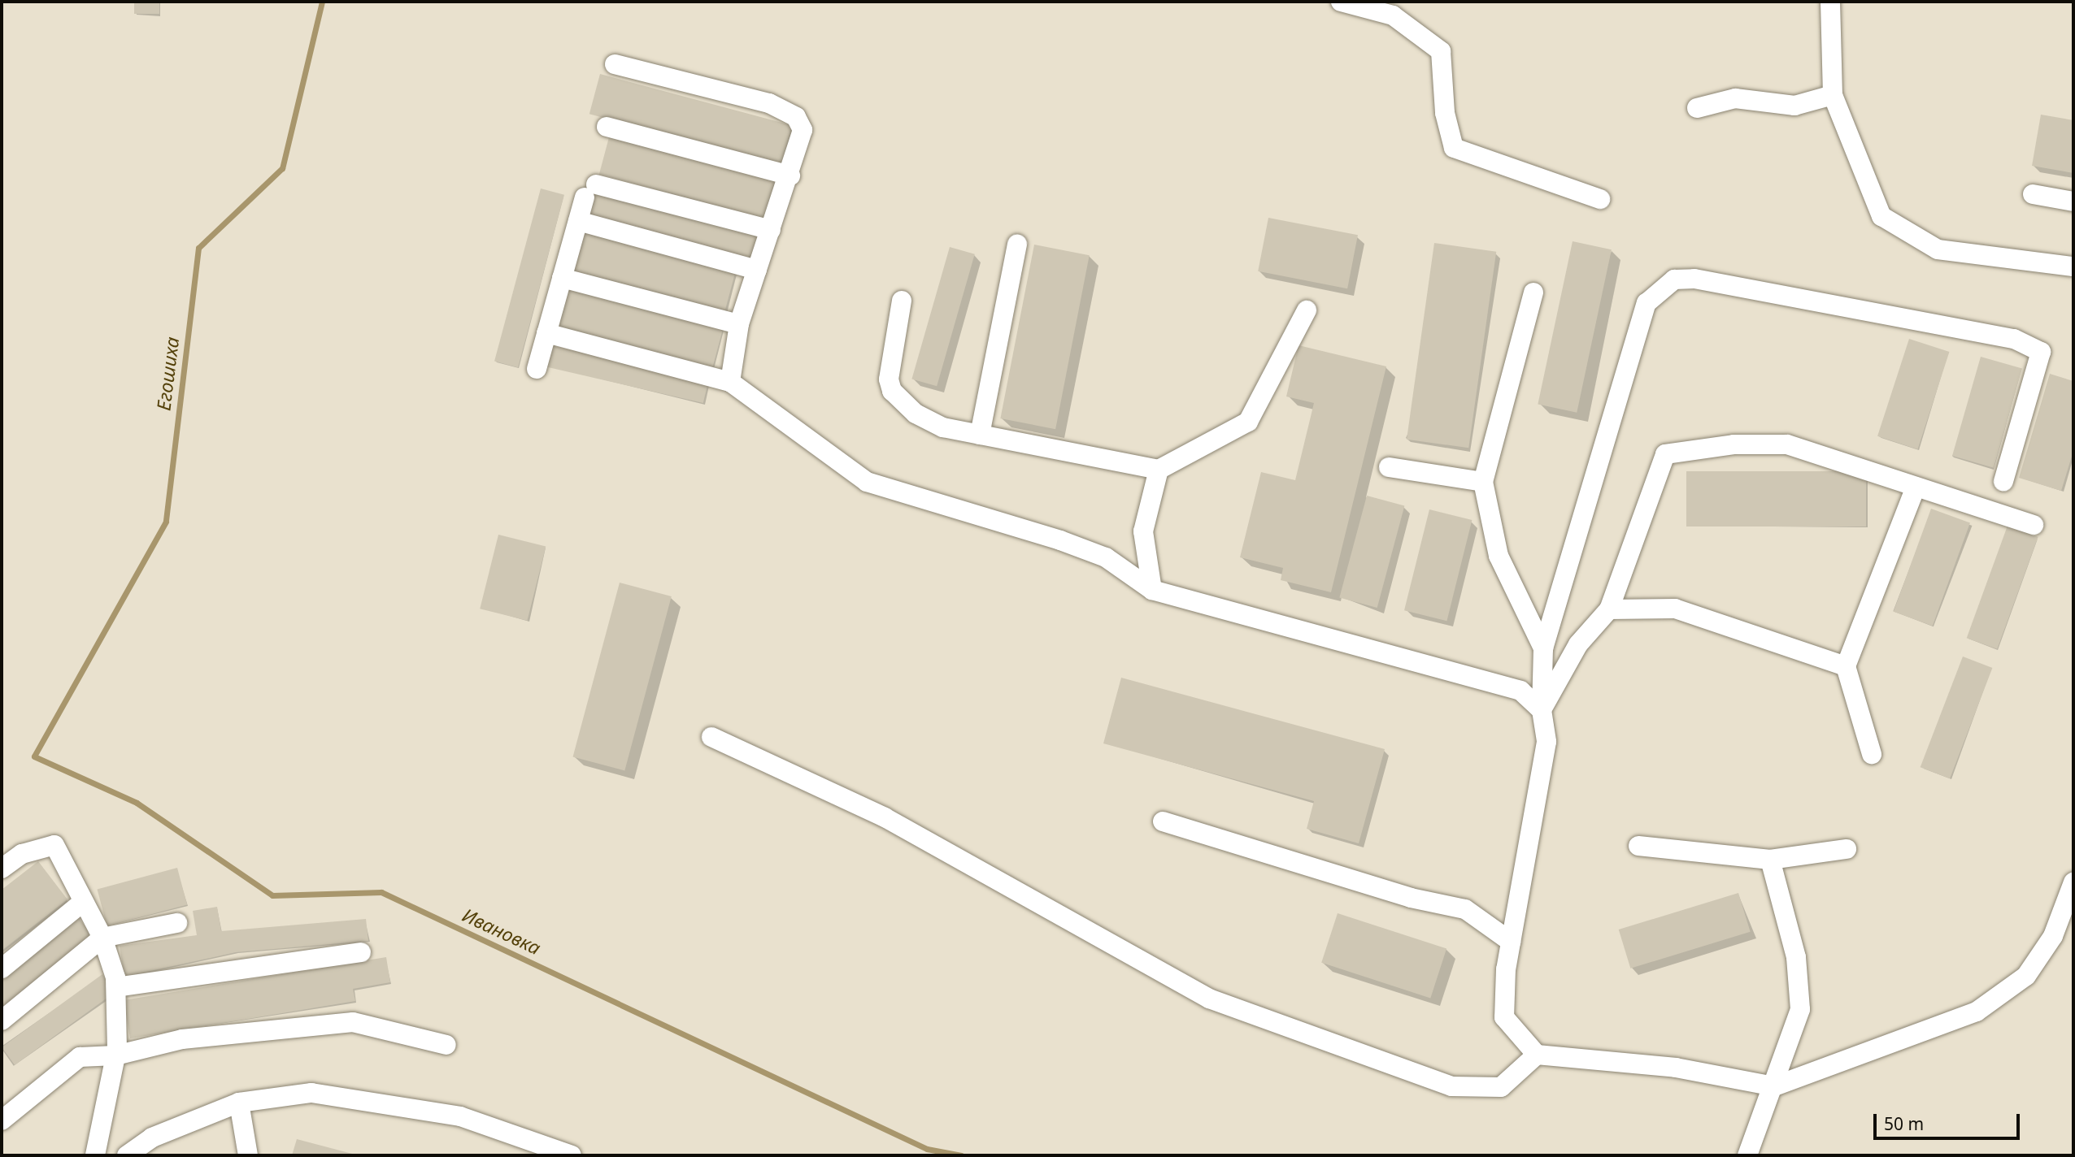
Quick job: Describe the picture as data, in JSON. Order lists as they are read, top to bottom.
{
  "water": ["Егошиха", "Ивановка"],
  "scale_bar": "50 m"
}
